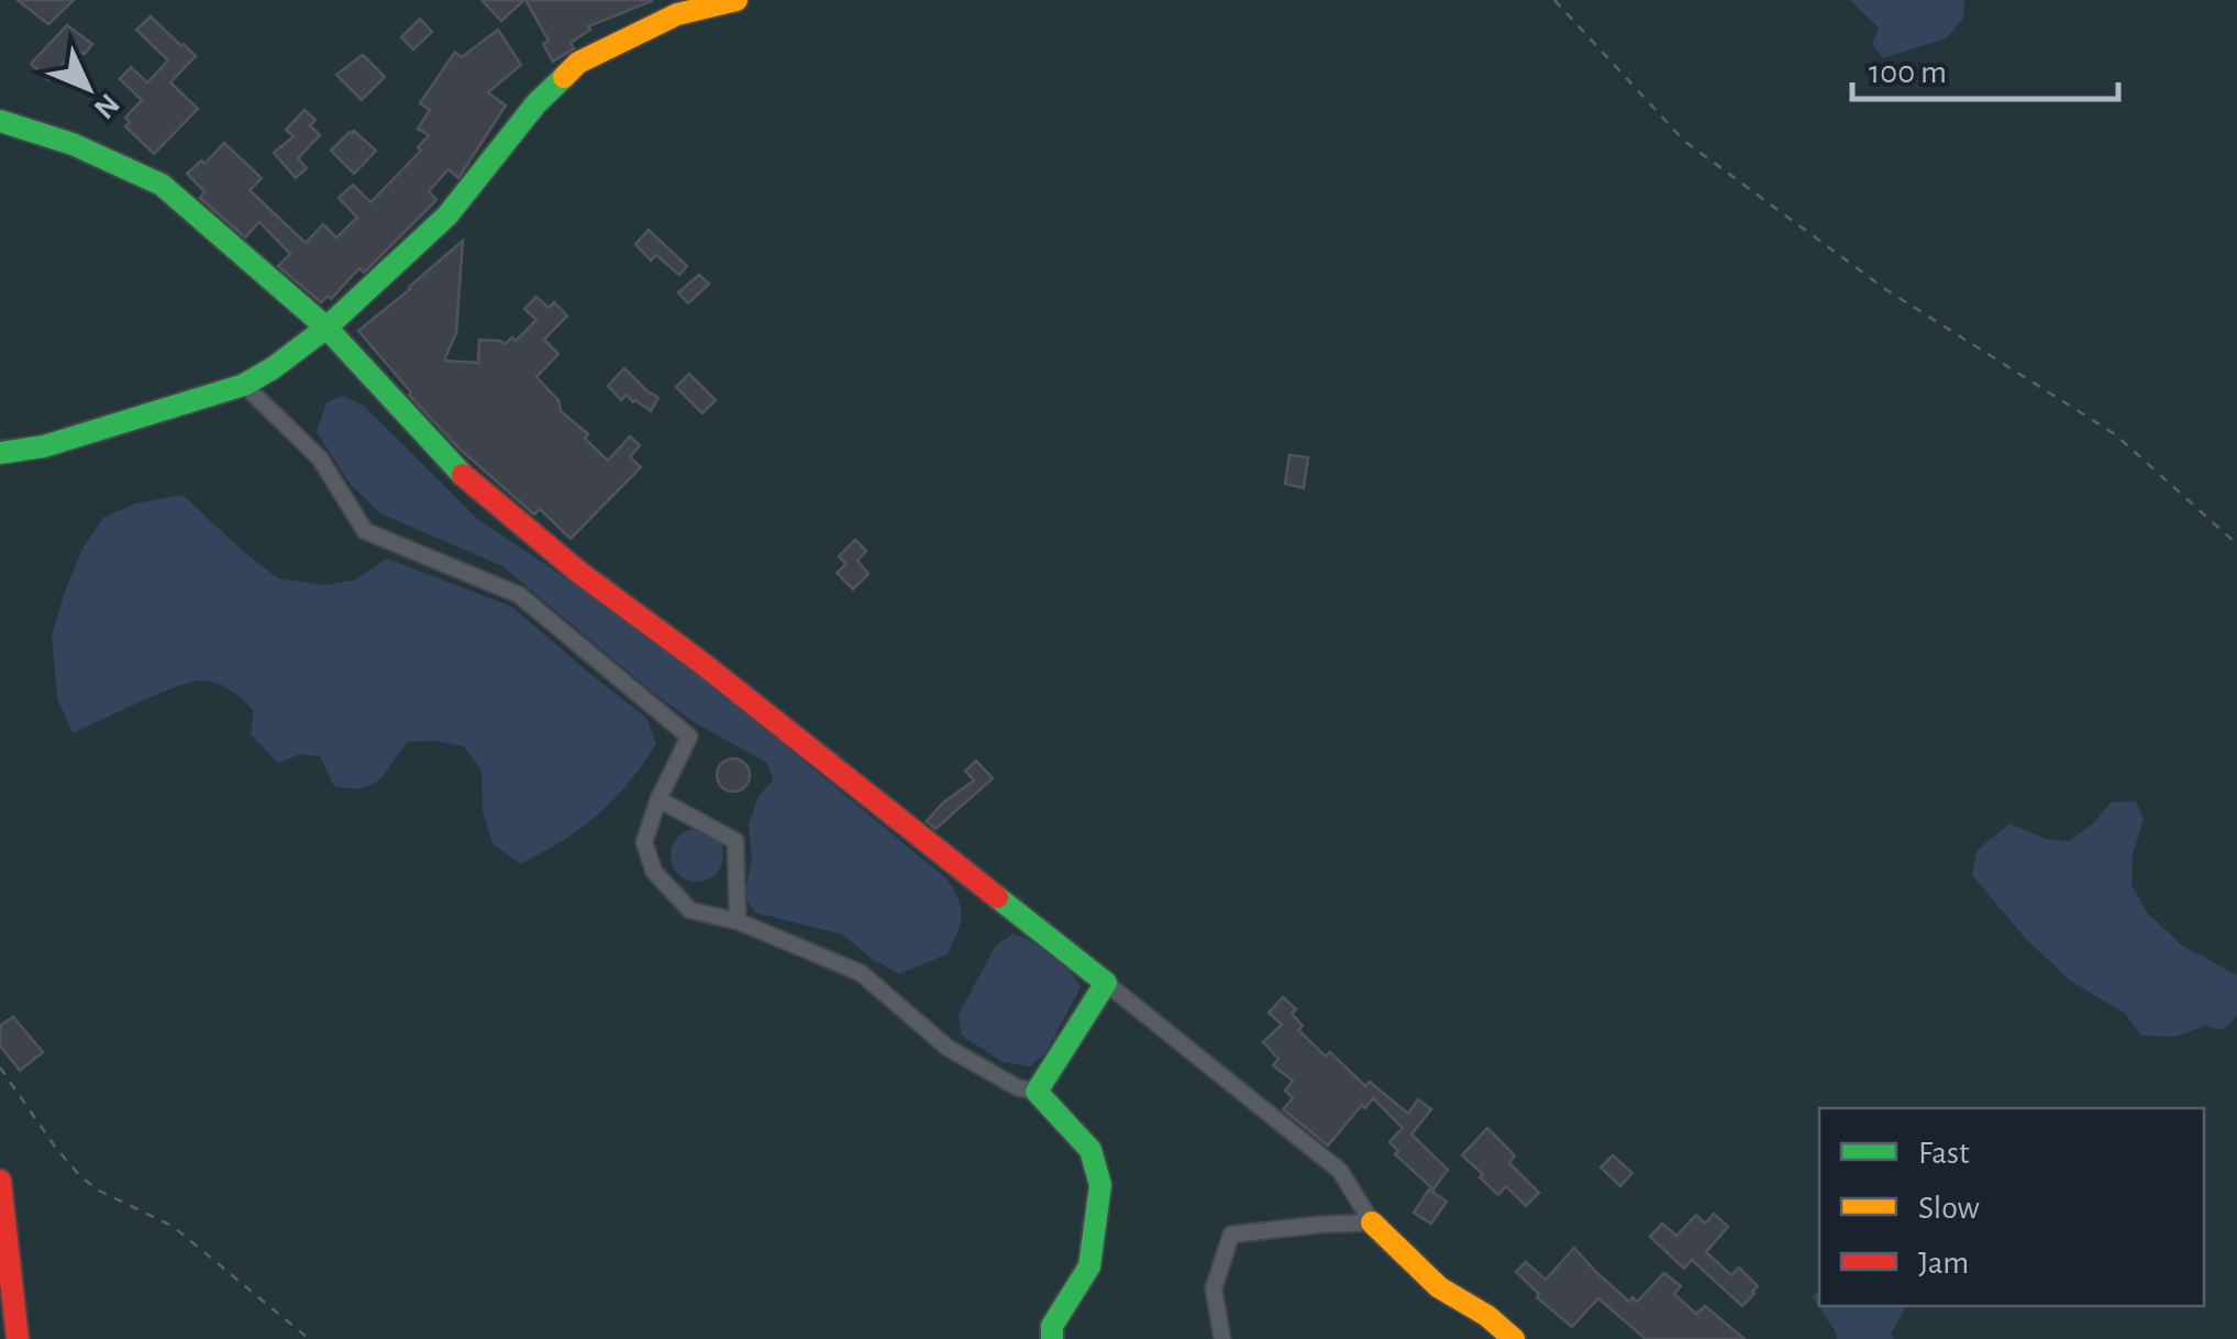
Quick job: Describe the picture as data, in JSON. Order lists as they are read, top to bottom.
{
  "legend": ["Fast", "Slow", "Jam"],
  "scale_bar": "100 m",
  "north": "bottom right"
}
